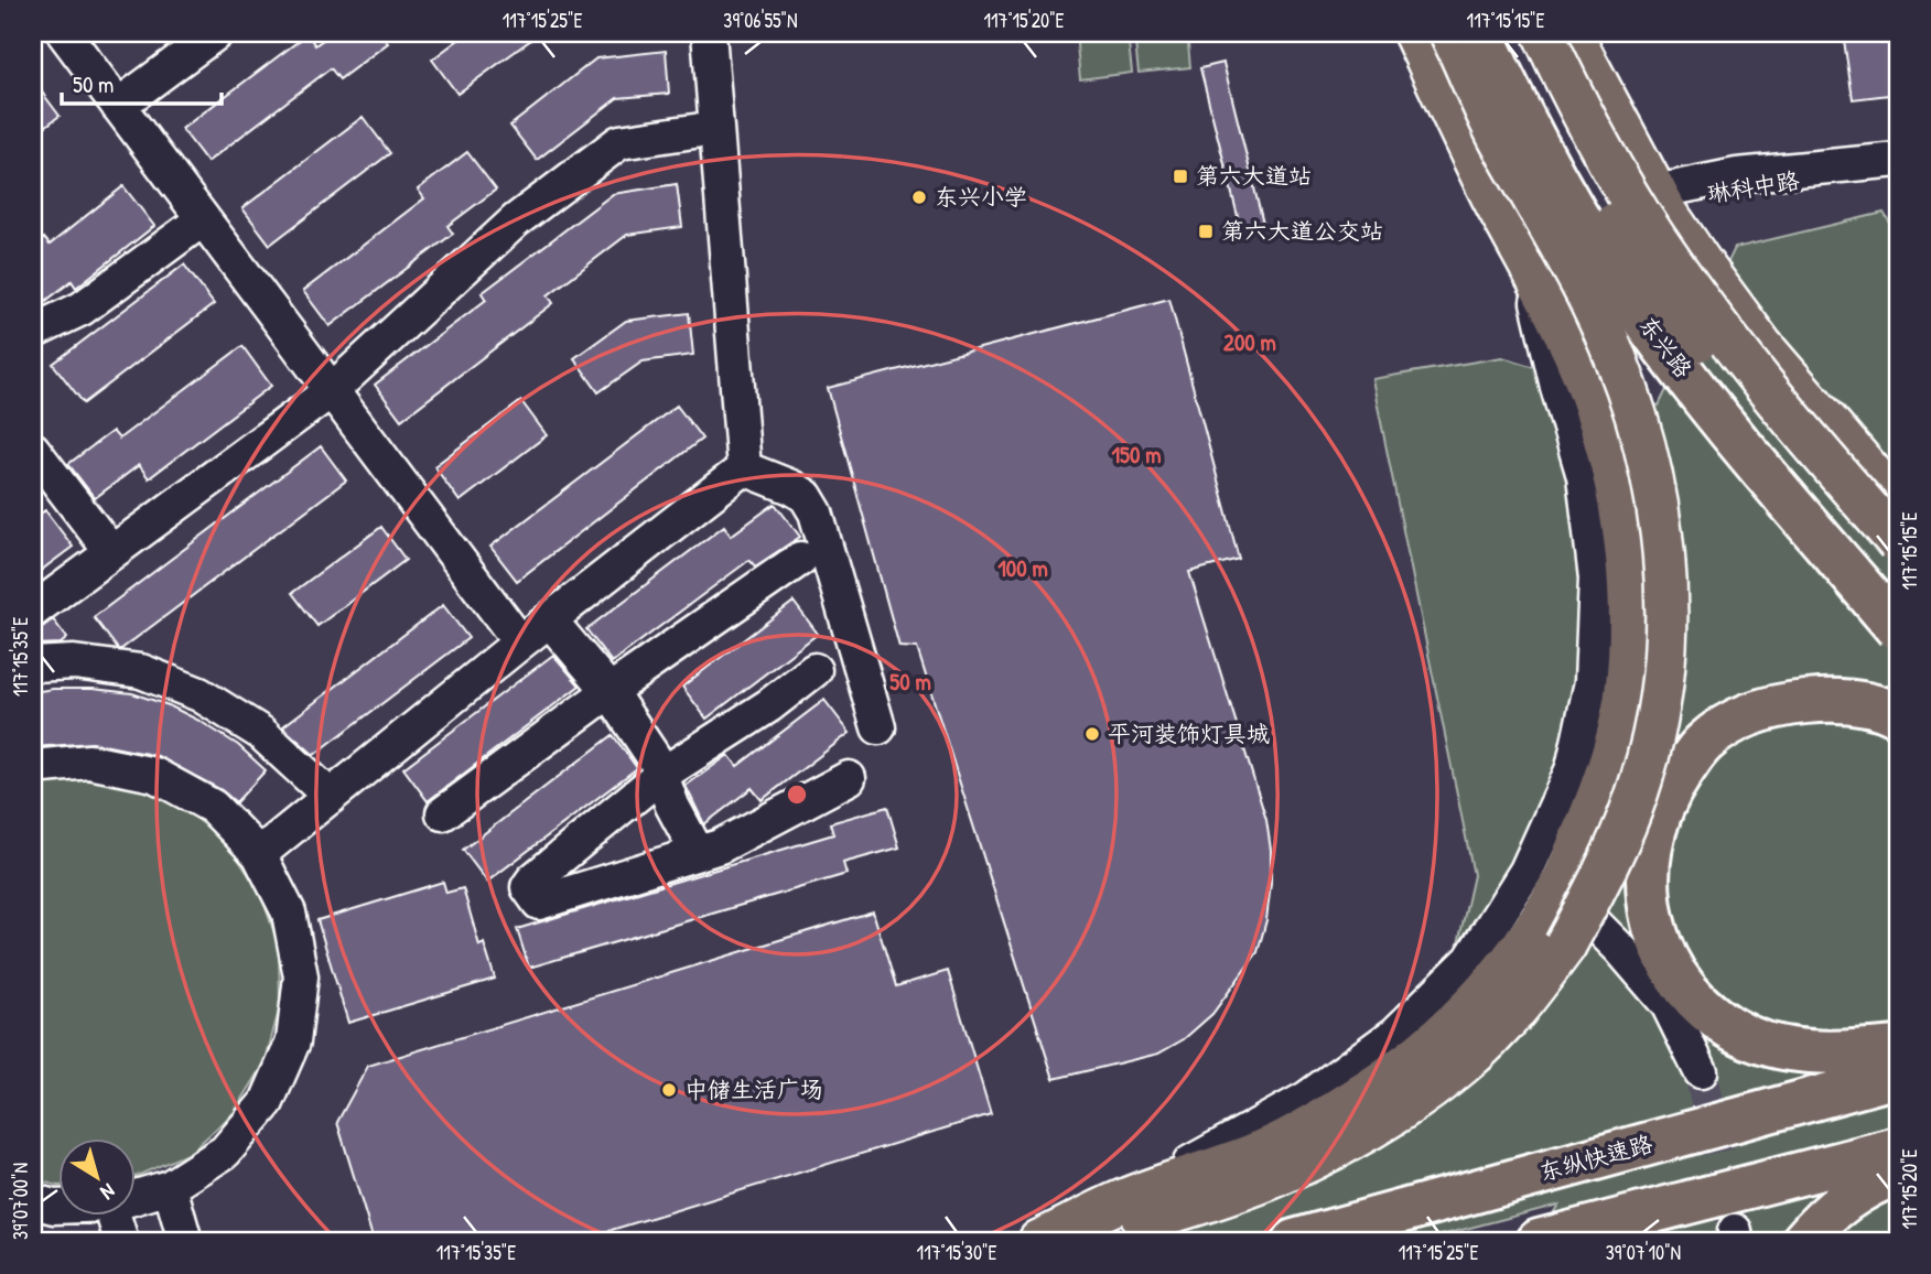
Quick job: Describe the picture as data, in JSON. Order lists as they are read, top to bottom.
{
  "streets": {
    "highway": ["东兴路", "东纵快速路"],
    "street": ["琳科中路"]
  },
  "places": {
    "transit": ["第六大道站", "第六大道公交站"],
    "other": ["东兴小学", "平河装饰灯具城", "中储生活广场"]
  },
  "scale_bar": "50 m",
  "north": "bottom right",
  "coordinates": [
    "117°15'25\"E",
    "39°06'55\"N",
    "117°15'20\"E",
    "117°15'15\"E",
    "117°15'35\"E",
    "39°07'00\"N",
    "117°15'30\"E",
    "39°07'10\"N"
  ],
  "rings": [
    "200 m",
    "150 m",
    "100 m",
    "50 m"
  ]
}
